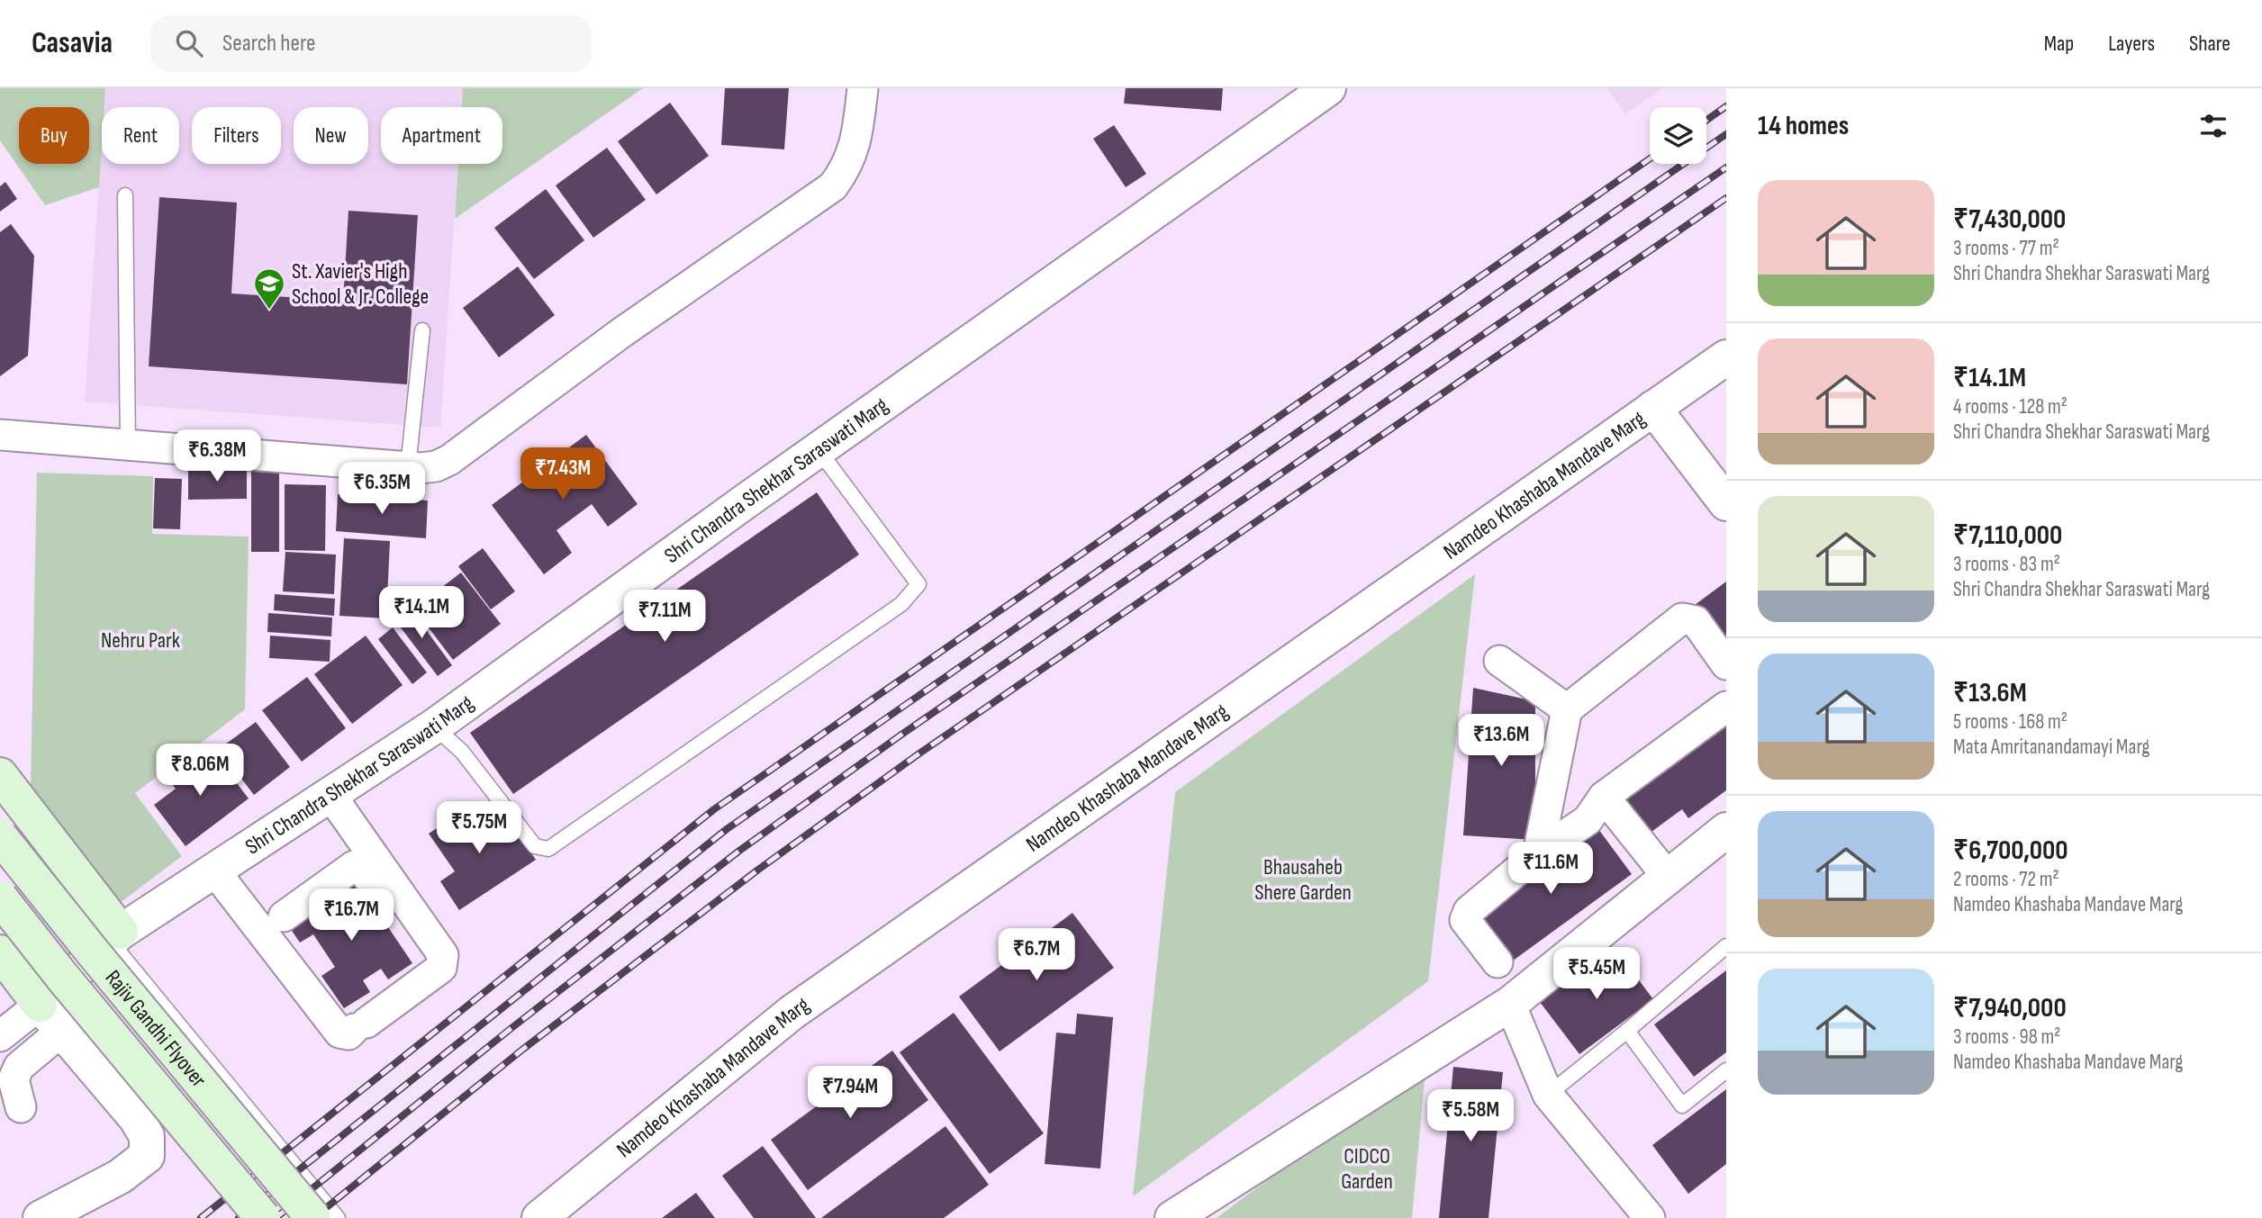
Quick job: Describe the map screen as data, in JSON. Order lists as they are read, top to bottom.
{
  "streets": {
    "main road": ["Rajiv Gandhi Flyover"],
    "street": ["Shri Chandra Shekhar Saraswati Marg", "Namdeo Khashaba Mandave Marg"]
  },
  "parks": ["Nehru Park", "Bhausaheb Shere Garden", "CIDCO Garden"],
  "places": {
    "school or university": ["St. Xavier's High School & Jr. College"]
  },
  "page": {
    "header": "Casavia",
    "search": "Search here",
    "nav": ["Map", "Layers", "Share"],
    "heading": "14 homes",
    "chip": [
      "Buy",
      "Rent",
      "Filters",
      "New",
      "Apartment"
    ],
    "list": [
      {
        "name": "₹7,430,000",
        "note": "3 rooms · 77 m² · Shri Chandra Shekhar Saraswati Marg"
      },
      {
        "name": "₹14.1M",
        "note": "4 rooms · 128 m² · Shri Chandra Shekhar Saraswati Marg"
      },
      {
        "name": "₹7,110,000",
        "note": "3 rooms · 83 m² · Shri Chandra Shekhar Saraswati Marg"
      },
      {
        "name": "₹13.6M",
        "note": "5 rooms · 168 m² · Mata Amritanandamayi Marg"
      },
      {
        "name": "₹6,700,000",
        "note": "2 rooms · 72 m² · Namdeo Khashaba Mandave Marg"
      },
      {
        "name": "₹7,940,000",
        "note": "3 rooms · 98 m² · Namdeo Khashaba Mandave Marg"
      }
    ],
    "price": [
      "₹6.38M",
      "₹7.43M",
      "₹6.35M",
      "₹14.1M",
      "₹7.11M",
      "₹13.6M",
      "₹8.06M",
      "₹5.75M",
      "₹11.6M",
      "₹16.7M",
      "₹6.7M",
      "₹5.45M",
      "₹7.94M",
      "₹5.58M"
    ]
  }
}
